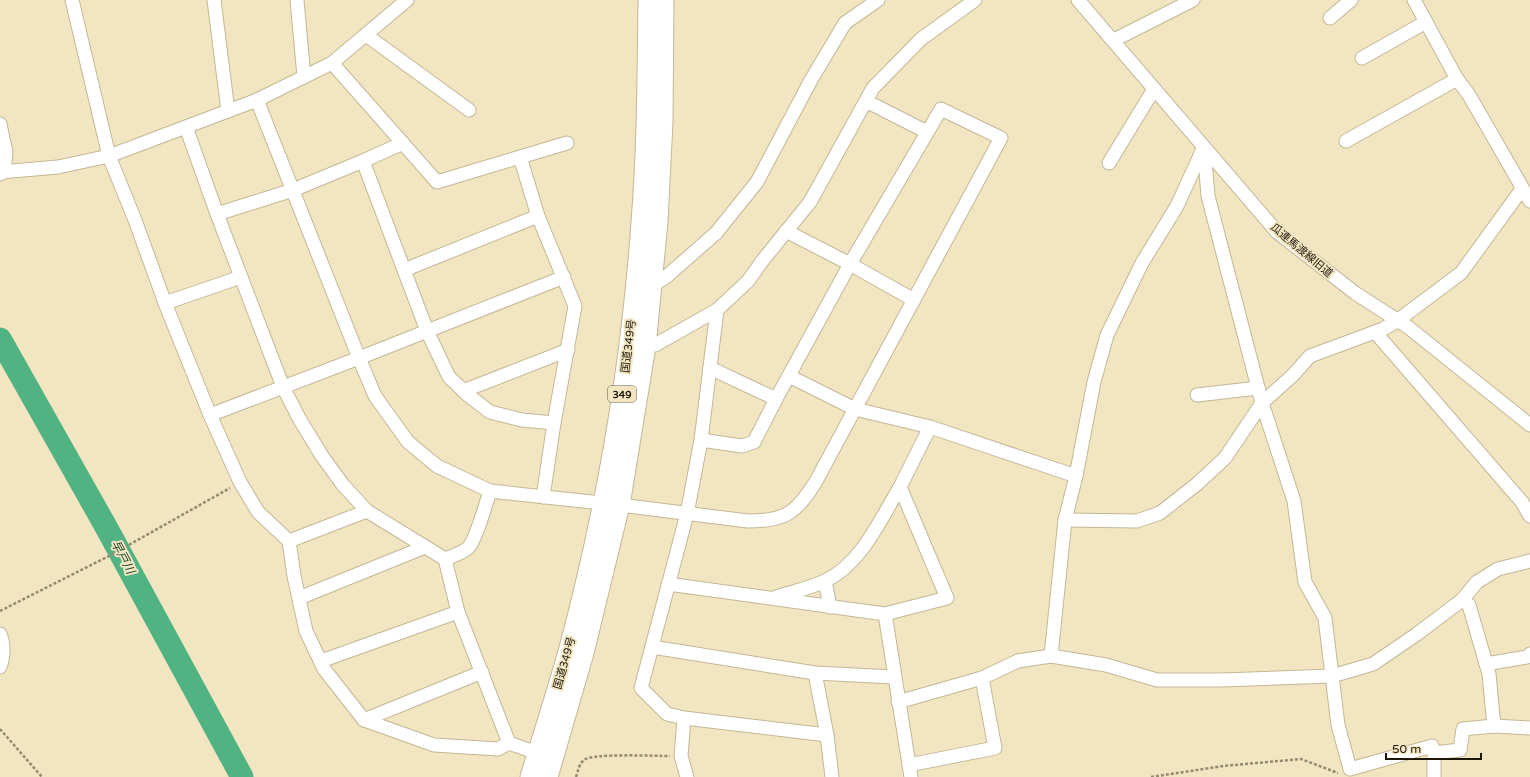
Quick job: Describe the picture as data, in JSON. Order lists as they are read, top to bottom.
{
  "streets": {
    "highway": ["国道349号", "349"],
    "street": ["瓜連馬渡線旧道"]
  },
  "water": ["早戸川"],
  "scale_bar": "50 m"
}
